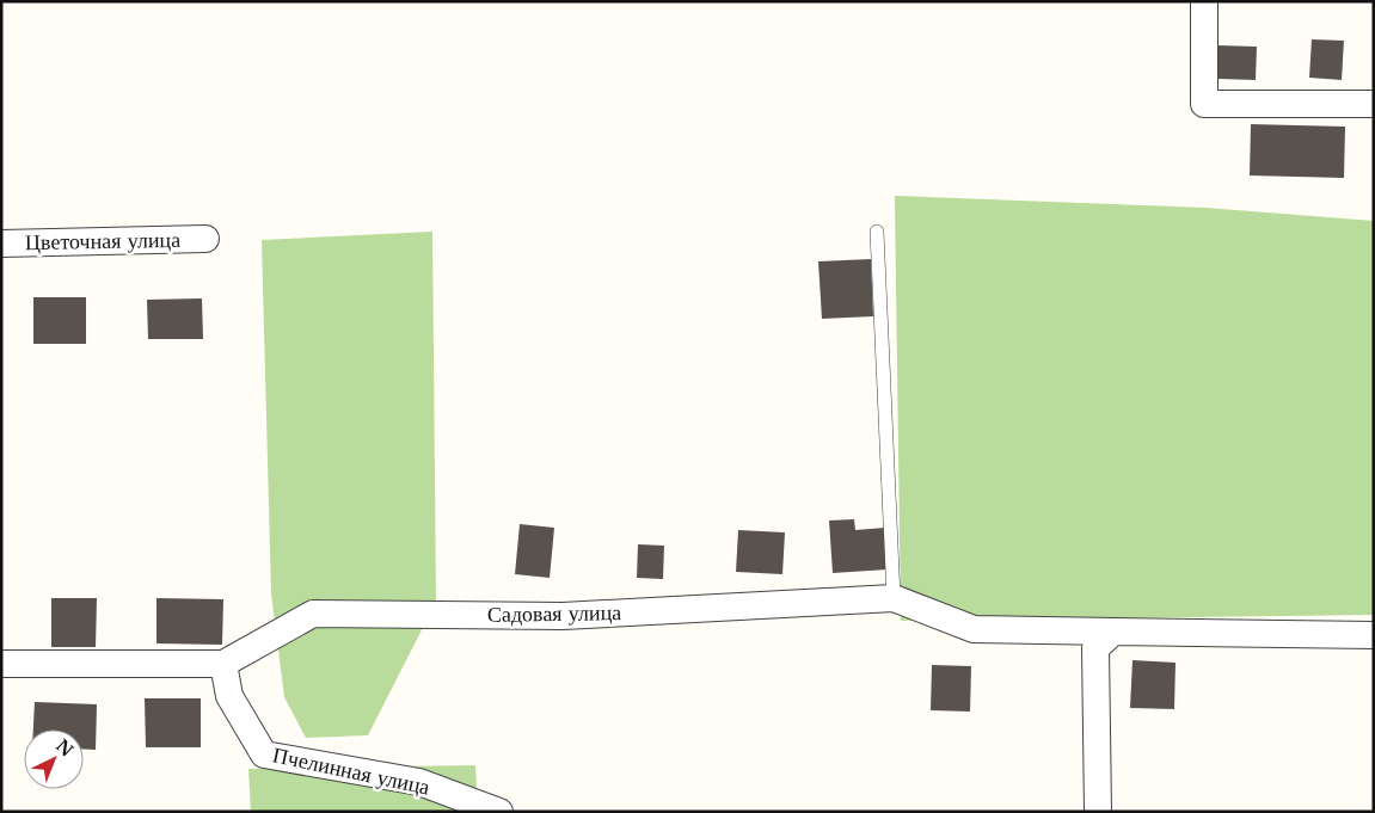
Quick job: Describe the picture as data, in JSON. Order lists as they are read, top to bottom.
{
  "streets": {
    "street": ["Цветочная улица", "Садовая улица", "Пчелинная улица"]
  },
  "crossings": [
    ["Садовая улица", "Пчелинная улица"]
  ],
  "north": "top right"
}
